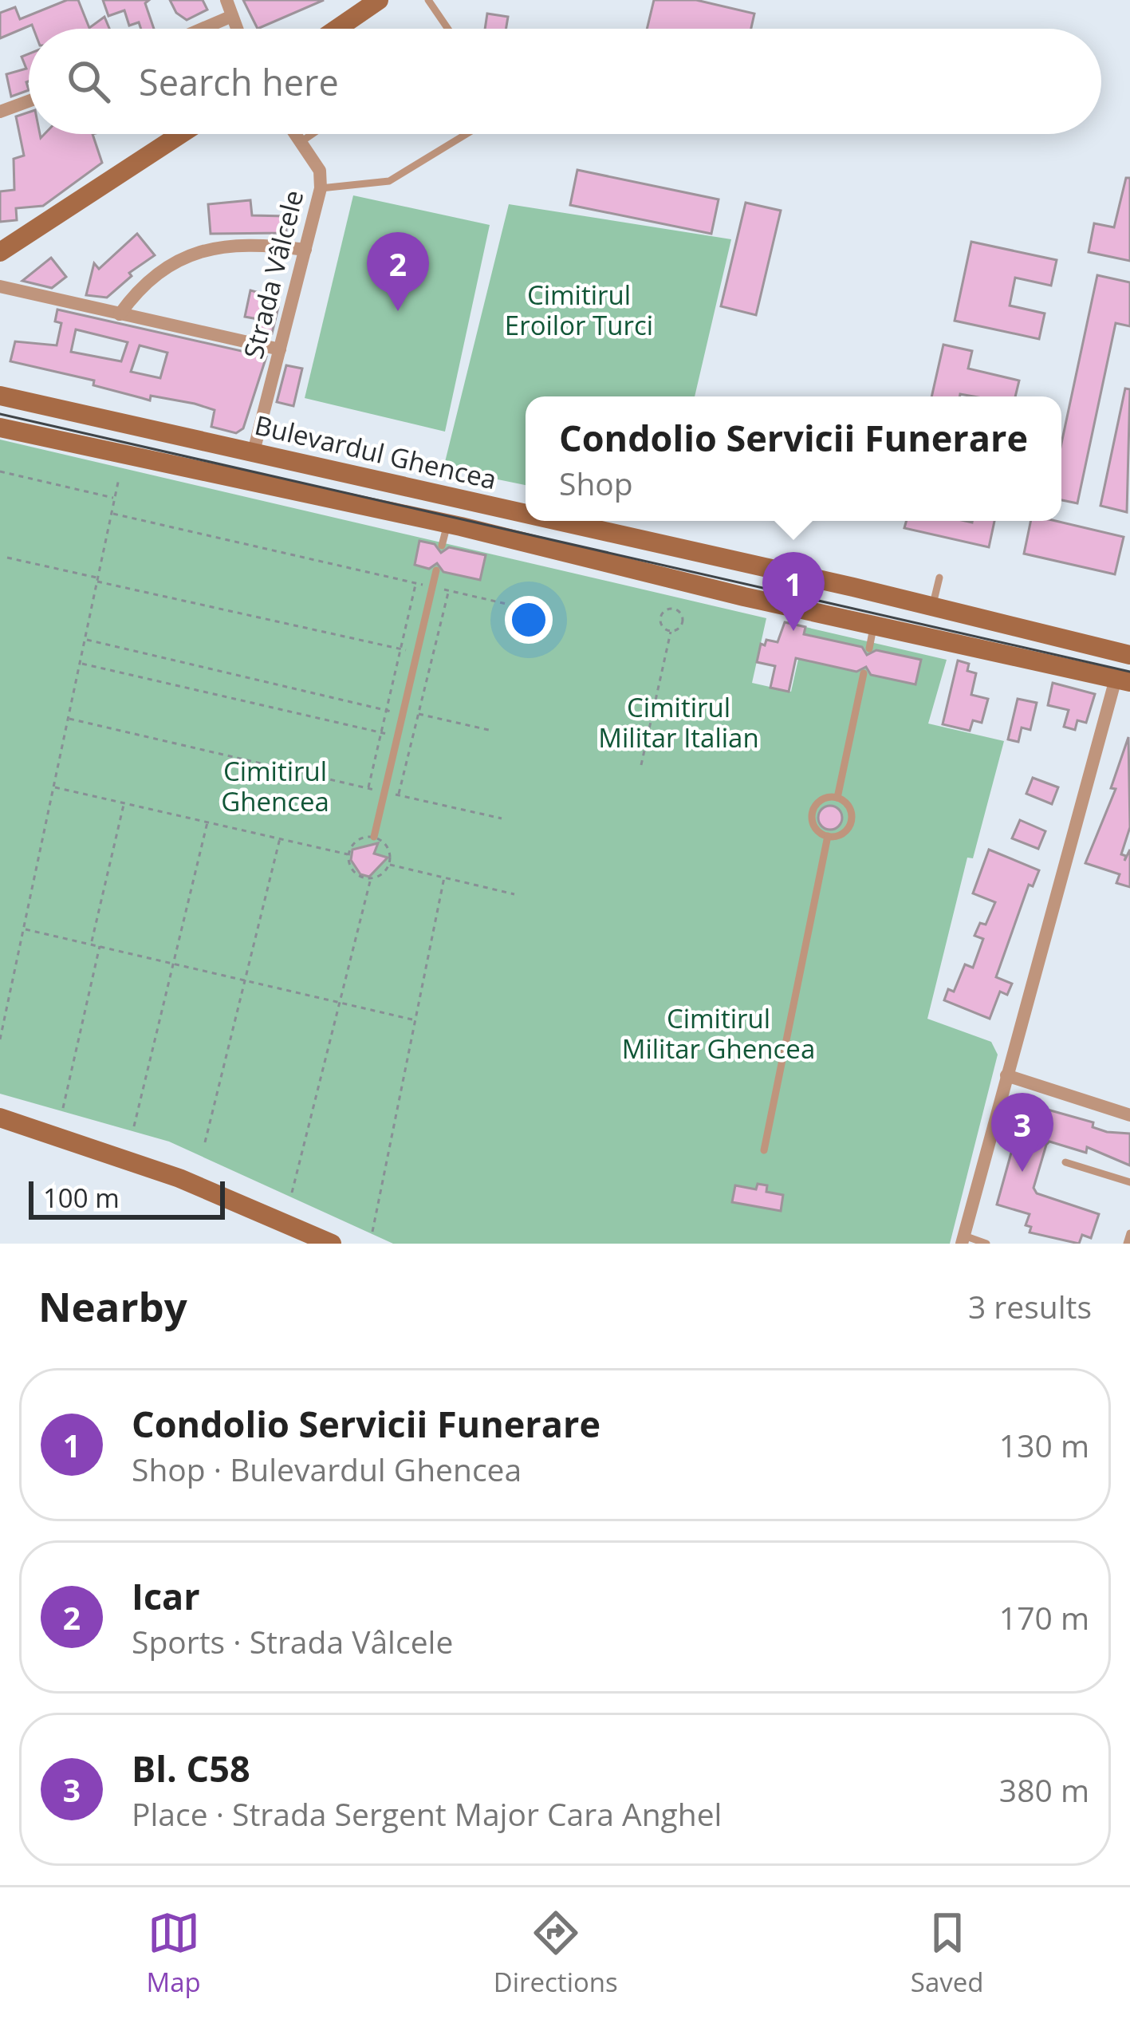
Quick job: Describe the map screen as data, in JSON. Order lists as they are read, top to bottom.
{
  "streets": {
    "main road": ["Bulevardul Ghencea"],
    "street": ["Strada Vâlcele"]
  },
  "crossings": [
    ["Strada Vâlcele", "Bulevardul Ghencea"]
  ],
  "parks": [
    "Cimitirul Eroilor Turci",
    "Cimitirul Militar Italian",
    "Cimitirul Ghencea",
    "Cimitirul Militar Ghencea"
  ],
  "scale_bar": "100 m",
  "page": {
    "search": "Search here",
    "pins": ["2", "1", "3"],
    "popup": ["Condolio Servicii Funerare", "Shop"],
    "scale": "100 m",
    "heading": ["Nearby", "3 results"],
    "list": [
      {
        "mark": "1",
        "name": "Condolio Servicii Funerare",
        "note": "Shop · Bulevardul Ghencea",
        "value": "130 m"
      },
      {
        "mark": "2",
        "name": "Icar",
        "note": "Sports · Strada Vâlcele",
        "value": "170 m"
      },
      {
        "mark": "3",
        "name": "Bl. C58",
        "note": "Place · Strada Sergent Major Cara Anghel",
        "value": "380 m"
      }
    ],
    "nav": ["Map", "Directions", "Saved"]
  }
}
